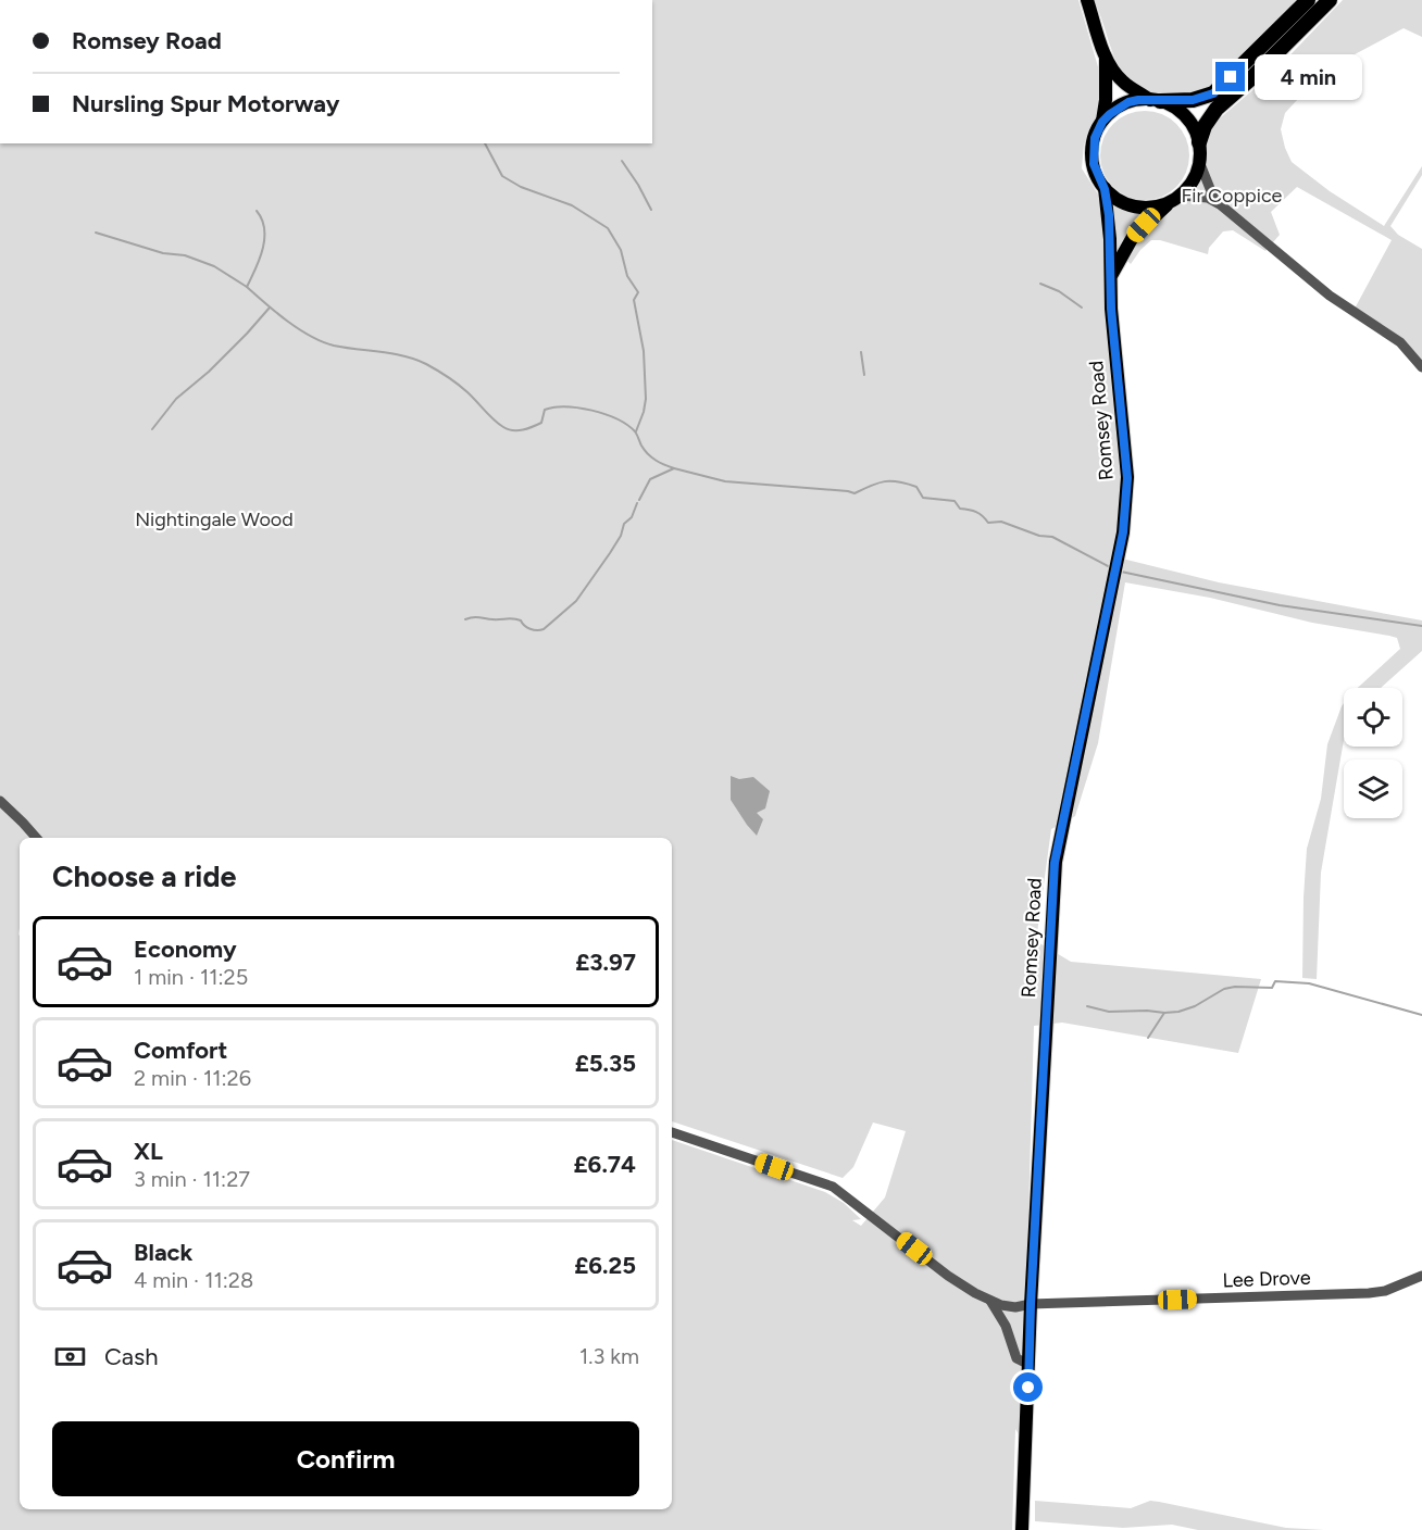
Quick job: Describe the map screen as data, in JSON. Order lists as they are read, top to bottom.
{
  "streets": {
    "main road": ["Romsey Road"],
    "street": ["Lee Drove"]
  },
  "crossings": [
    ["Romsey Road", "Lee Drove"]
  ],
  "parks": ["Fir Coppice", "Nightingale Wood"],
  "page": {
    "banner": ["Romsey Road", "Nursling Spur Motorway"],
    "bubble": "4 min",
    "heading": "Choose a ride",
    "list": [
      {
        "name": "Economy",
        "note": "1 min · 11:25",
        "value": "£3.97"
      },
      {
        "name": "Comfort",
        "note": "2 min · 11:26",
        "value": "£5.35"
      },
      {
        "name": "XL",
        "note": "3 min · 11:27",
        "value": "£6.74"
      },
      {
        "name": "Black",
        "note": "4 min · 11:28",
        "value": "£6.25"
      }
    ],
    "pay": ["Cash", "1.3 km"],
    "buttons": "Confirm"
  }
}
